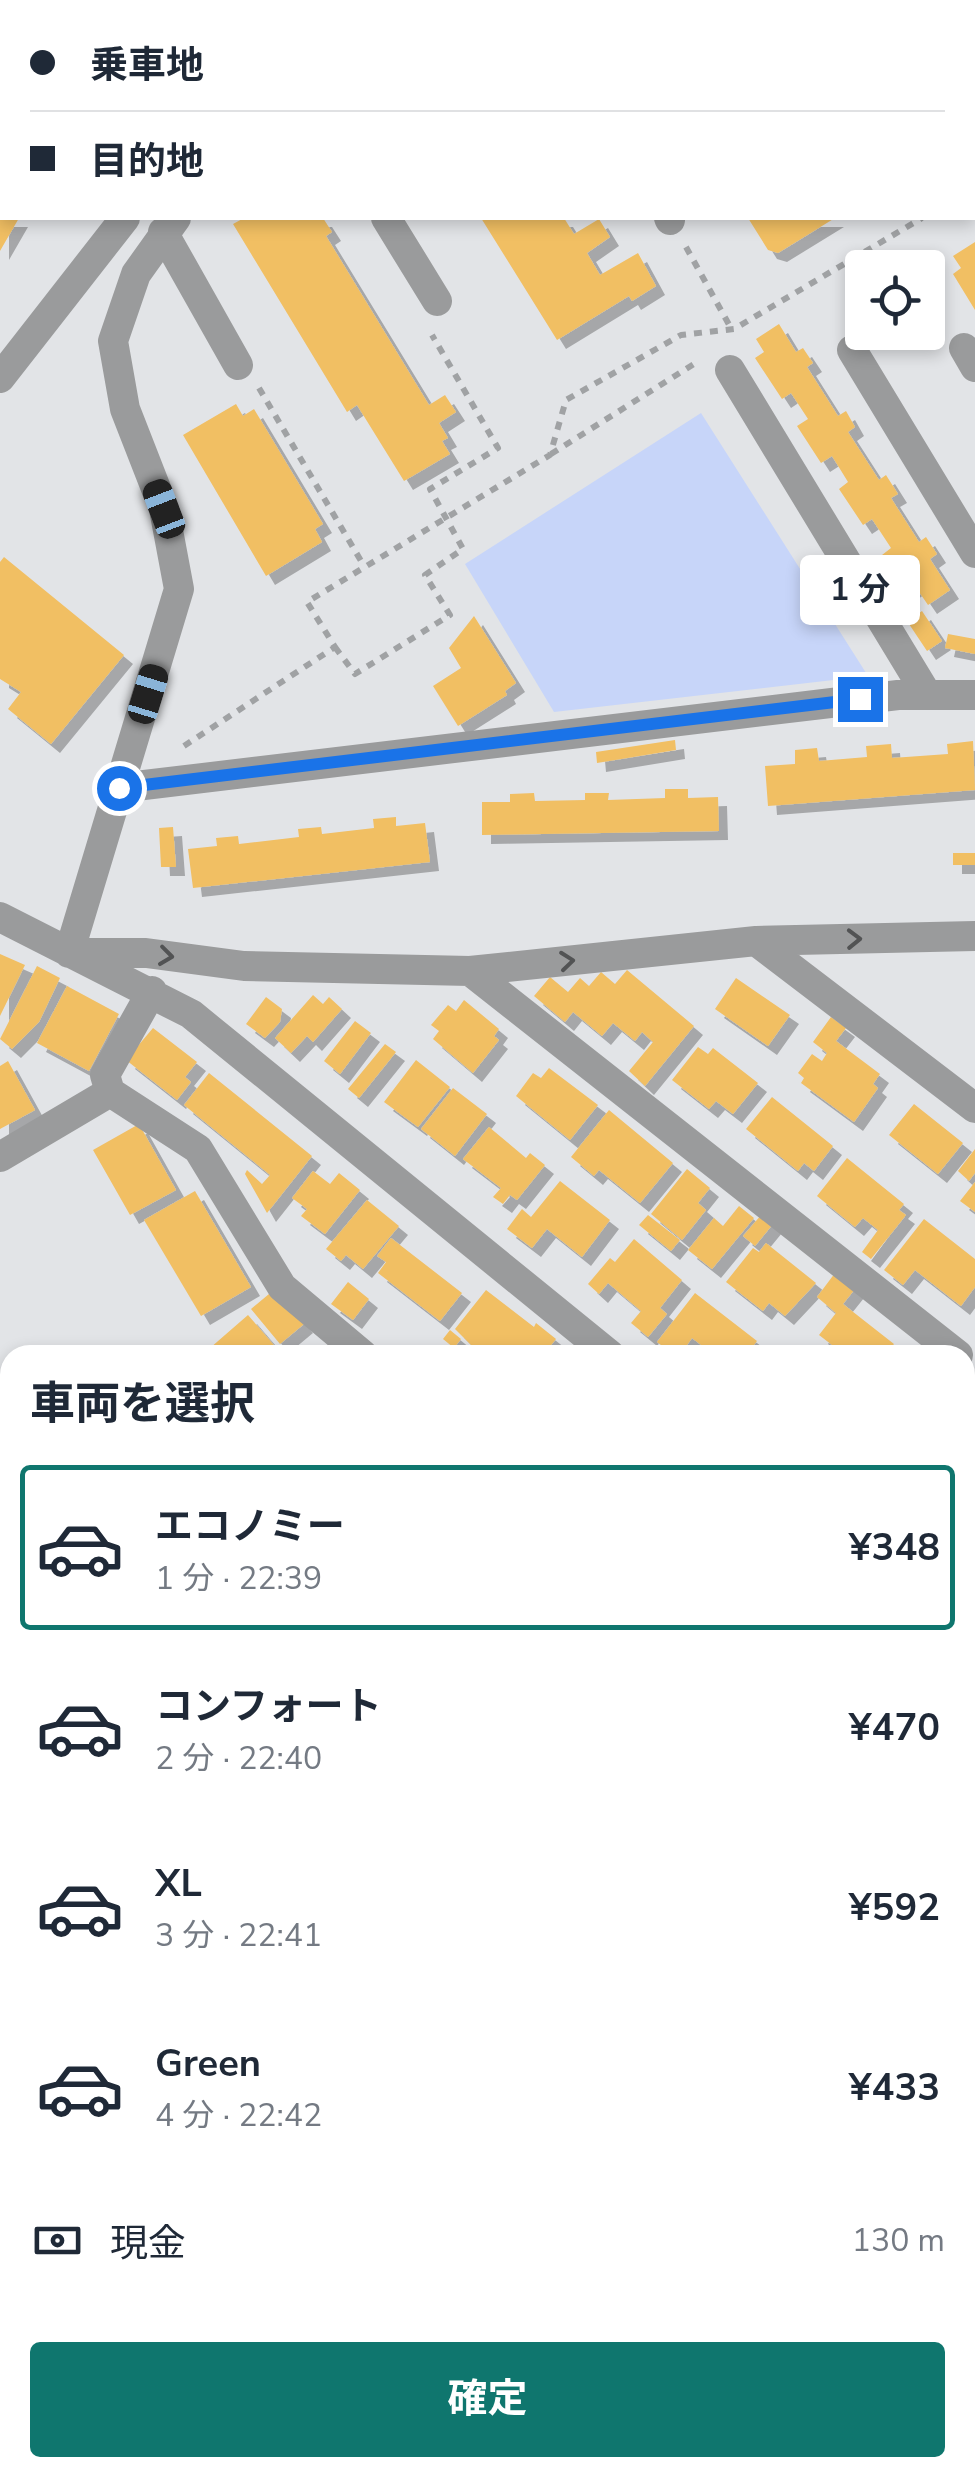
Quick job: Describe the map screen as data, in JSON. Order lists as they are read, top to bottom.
{
  "page": {
    "banner": ["乗車地", "目的地"],
    "bubble": "1 分",
    "heading": "車両を選択",
    "list": [
      {
        "name": "エコノミー",
        "note": "1 分 · 22:39",
        "value": "¥348"
      },
      {
        "name": "コンフォート",
        "note": "2 分 · 22:40",
        "value": "¥470"
      },
      {
        "name": "XL",
        "note": "3 分 · 22:41",
        "value": "¥592"
      },
      {
        "name": "Green",
        "note": "4 分 · 22:42",
        "value": "¥433"
      }
    ],
    "pay": ["現金", "130 m"],
    "buttons": "確定"
  }
}
